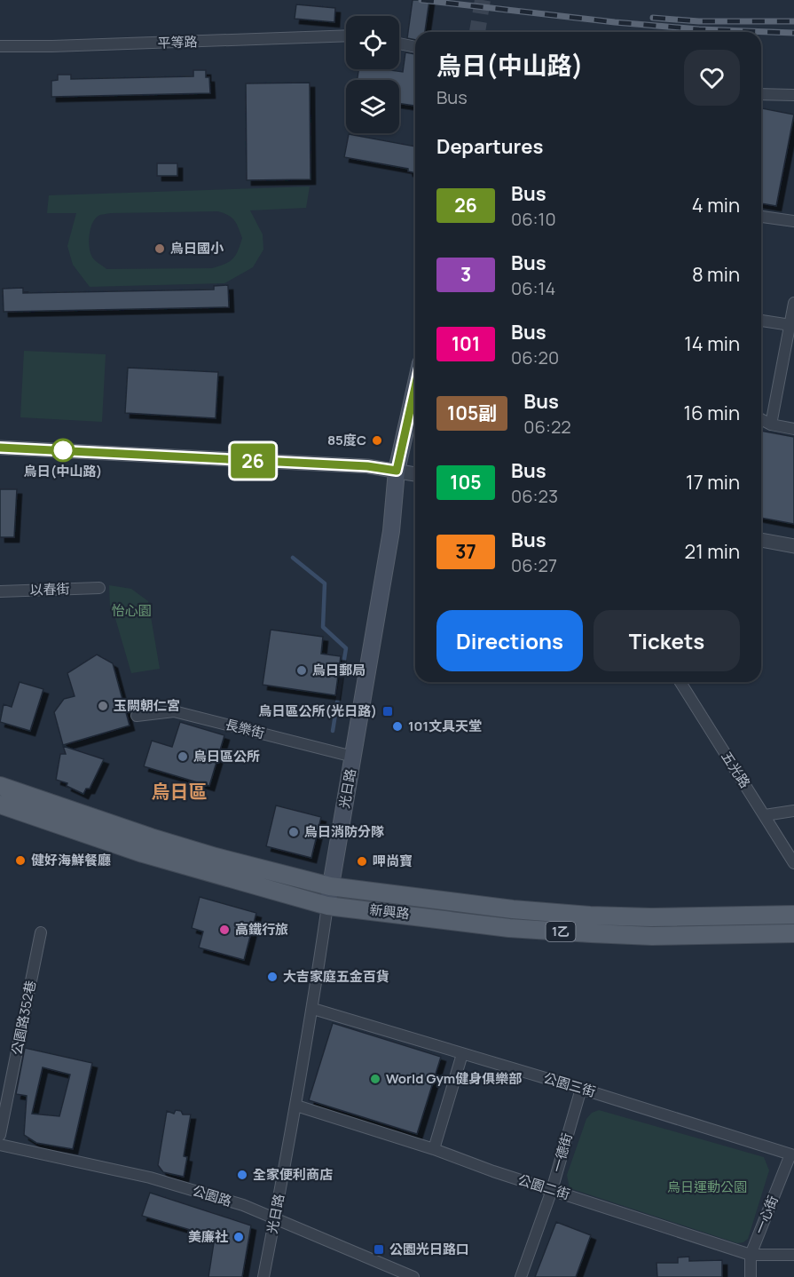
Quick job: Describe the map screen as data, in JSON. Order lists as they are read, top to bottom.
{
  "streets": {
    "main road": ["光日路", "新興路", "1乙"],
    "street": [
      "平等路",
      "以春街",
      "長樂街",
      "五光路",
      "公園路352巷",
      "公園三街",
      "一德街",
      "公園二街",
      "公園路",
      "一心街"
    ]
  },
  "crossings": [
    ["長樂街", "光日路"],
    ["光日路", "新興路"],
    ["光日路", "公園三街"],
    ["光日路", "公園二街"],
    ["光日路", "公園路"],
    ["公園三街", "一德街"],
    ["公園三街", "一心街"],
    ["一德街", "公園二街"],
    ["公園二街", "一心街"]
  ],
  "districts": ["烏日區"],
  "parks": ["怡心園", "烏日運動公園"],
  "places": {
    "other": [
      "烏日國小",
      "85度C",
      "烏日(中山路)",
      "烏日郵局",
      "玉闕朝仁宮",
      "101文具天堂",
      "烏日區公所",
      "烏日消防分隊",
      "健好海鮮餐廳",
      "呷尚寶",
      "高鐵行旅",
      "大吉家庭五金百貨",
      "World Gym健身俱樂部",
      "全家便利商店",
      "美廉社"
    ],
    "transit": ["烏日區公所(光日路)", "公園光日路口"]
  },
  "lines": ["bus line 26"],
  "page": {
    "on_map": "26",
    "heading": [
      ["烏日(中山路)", "Bus"],
      "Departures"
    ],
    "list": [
      {
        "mark": "26",
        "name": "Bus",
        "note": "06:10",
        "value": "4 min"
      },
      {
        "mark": "3",
        "name": "Bus",
        "note": "06:14",
        "value": "8 min"
      },
      {
        "mark": "101",
        "name": "Bus",
        "note": "06:20",
        "value": "14 min"
      },
      {
        "mark": "105副",
        "name": "Bus",
        "note": "06:22",
        "value": "16 min"
      },
      {
        "mark": "105",
        "name": "Bus",
        "note": "06:23",
        "value": "17 min"
      },
      {
        "mark": "37",
        "name": "Bus",
        "note": "06:27",
        "value": "21 min"
      }
    ],
    "buttons": ["Directions", "Tickets"]
  }
}
